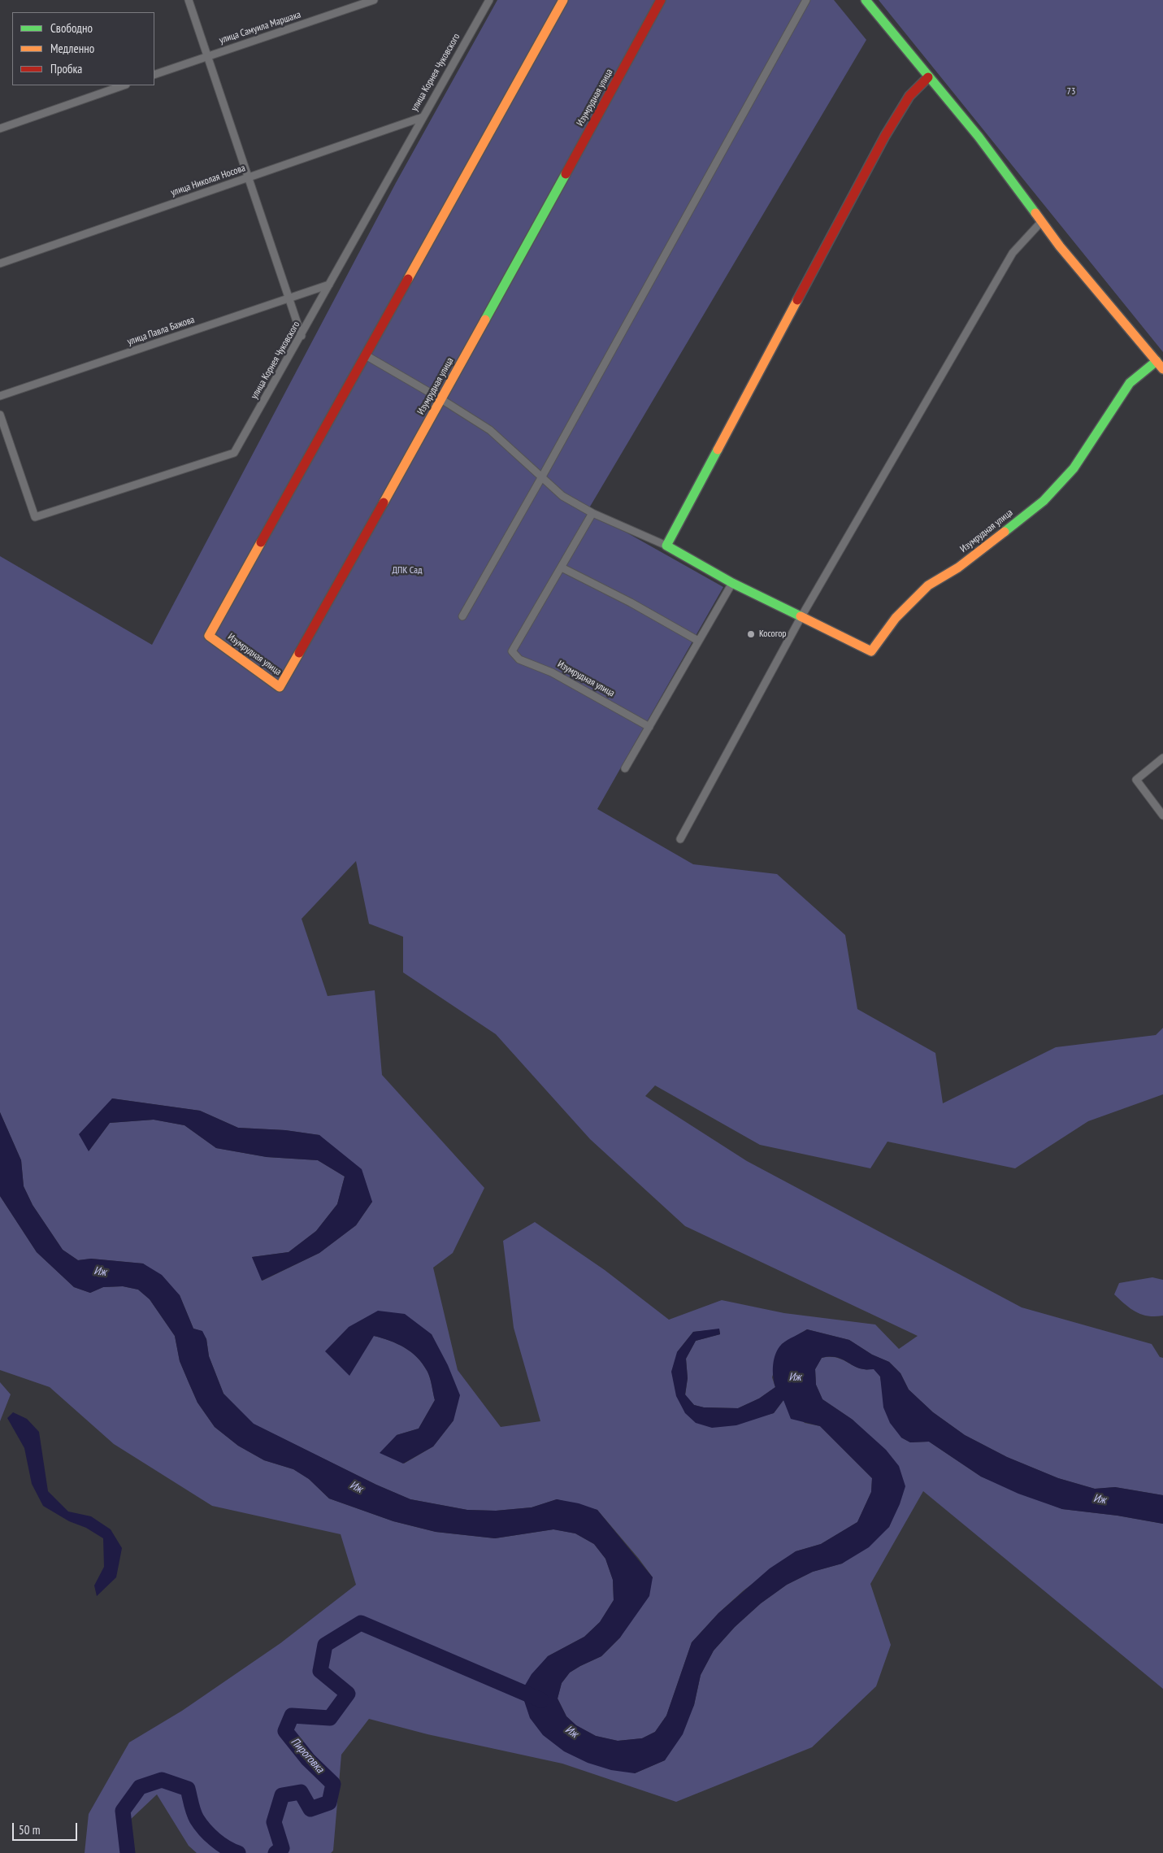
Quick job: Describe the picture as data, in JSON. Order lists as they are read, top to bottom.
{
  "streets": {
    "street": [
      "улица Самуила Маршака",
      "улица Корнея Чуковского",
      "Изумрудная улица",
      "улица Николая Носова",
      "улица Павла Бажова"
    ]
  },
  "crossings": [
    ["улица Корнея Чуковского", "улица Николая Носова"],
    ["улица Корнея Чуковского", "улица Павла Бажова"]
  ],
  "water": ["Иж", "Пироговка"],
  "parks": ["73", "ДПК Сад"],
  "places": ["Косогор"],
  "legend": ["Свободно", "Медленно", "Пробка"],
  "scale_bar": "50 m"
}
